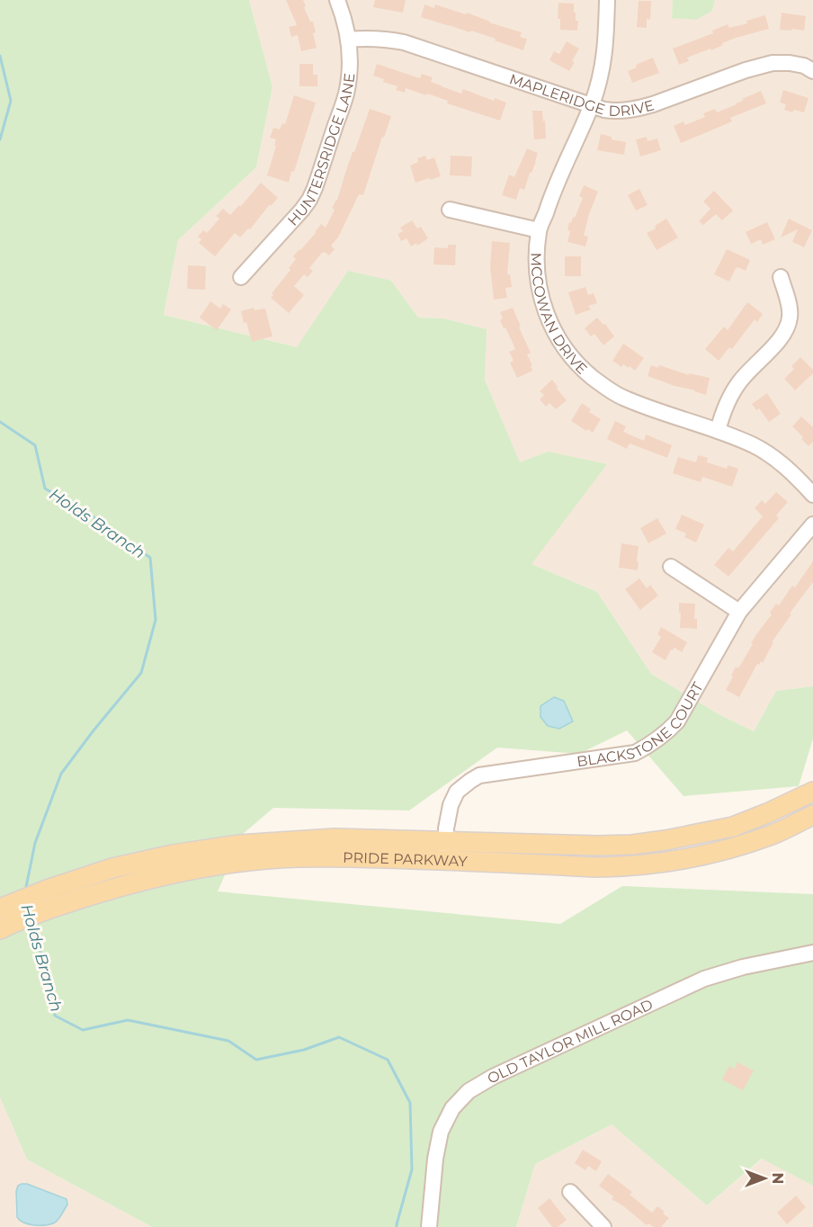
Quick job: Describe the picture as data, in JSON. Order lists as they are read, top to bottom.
{
  "streets": {
    "main road": ["PRIDE PARKWAY"],
    "street": [
      "MAPLERIDGE DRIVE",
      "HUNTERSRIDGE LANE",
      "MCCOWAN DRIVE",
      "BLACKSTONE COURT",
      "OLD TAYLOR MILL ROAD"
    ]
  },
  "crossings": [
    ["MAPLERIDGE DRIVE", "HUNTERSRIDGE LANE"],
    ["MAPLERIDGE DRIVE", "MCCOWAN DRIVE"],
    ["BLACKSTONE COURT", "PRIDE PARKWAY"]
  ],
  "water": ["Holds Branch"],
  "north": "right"
}
